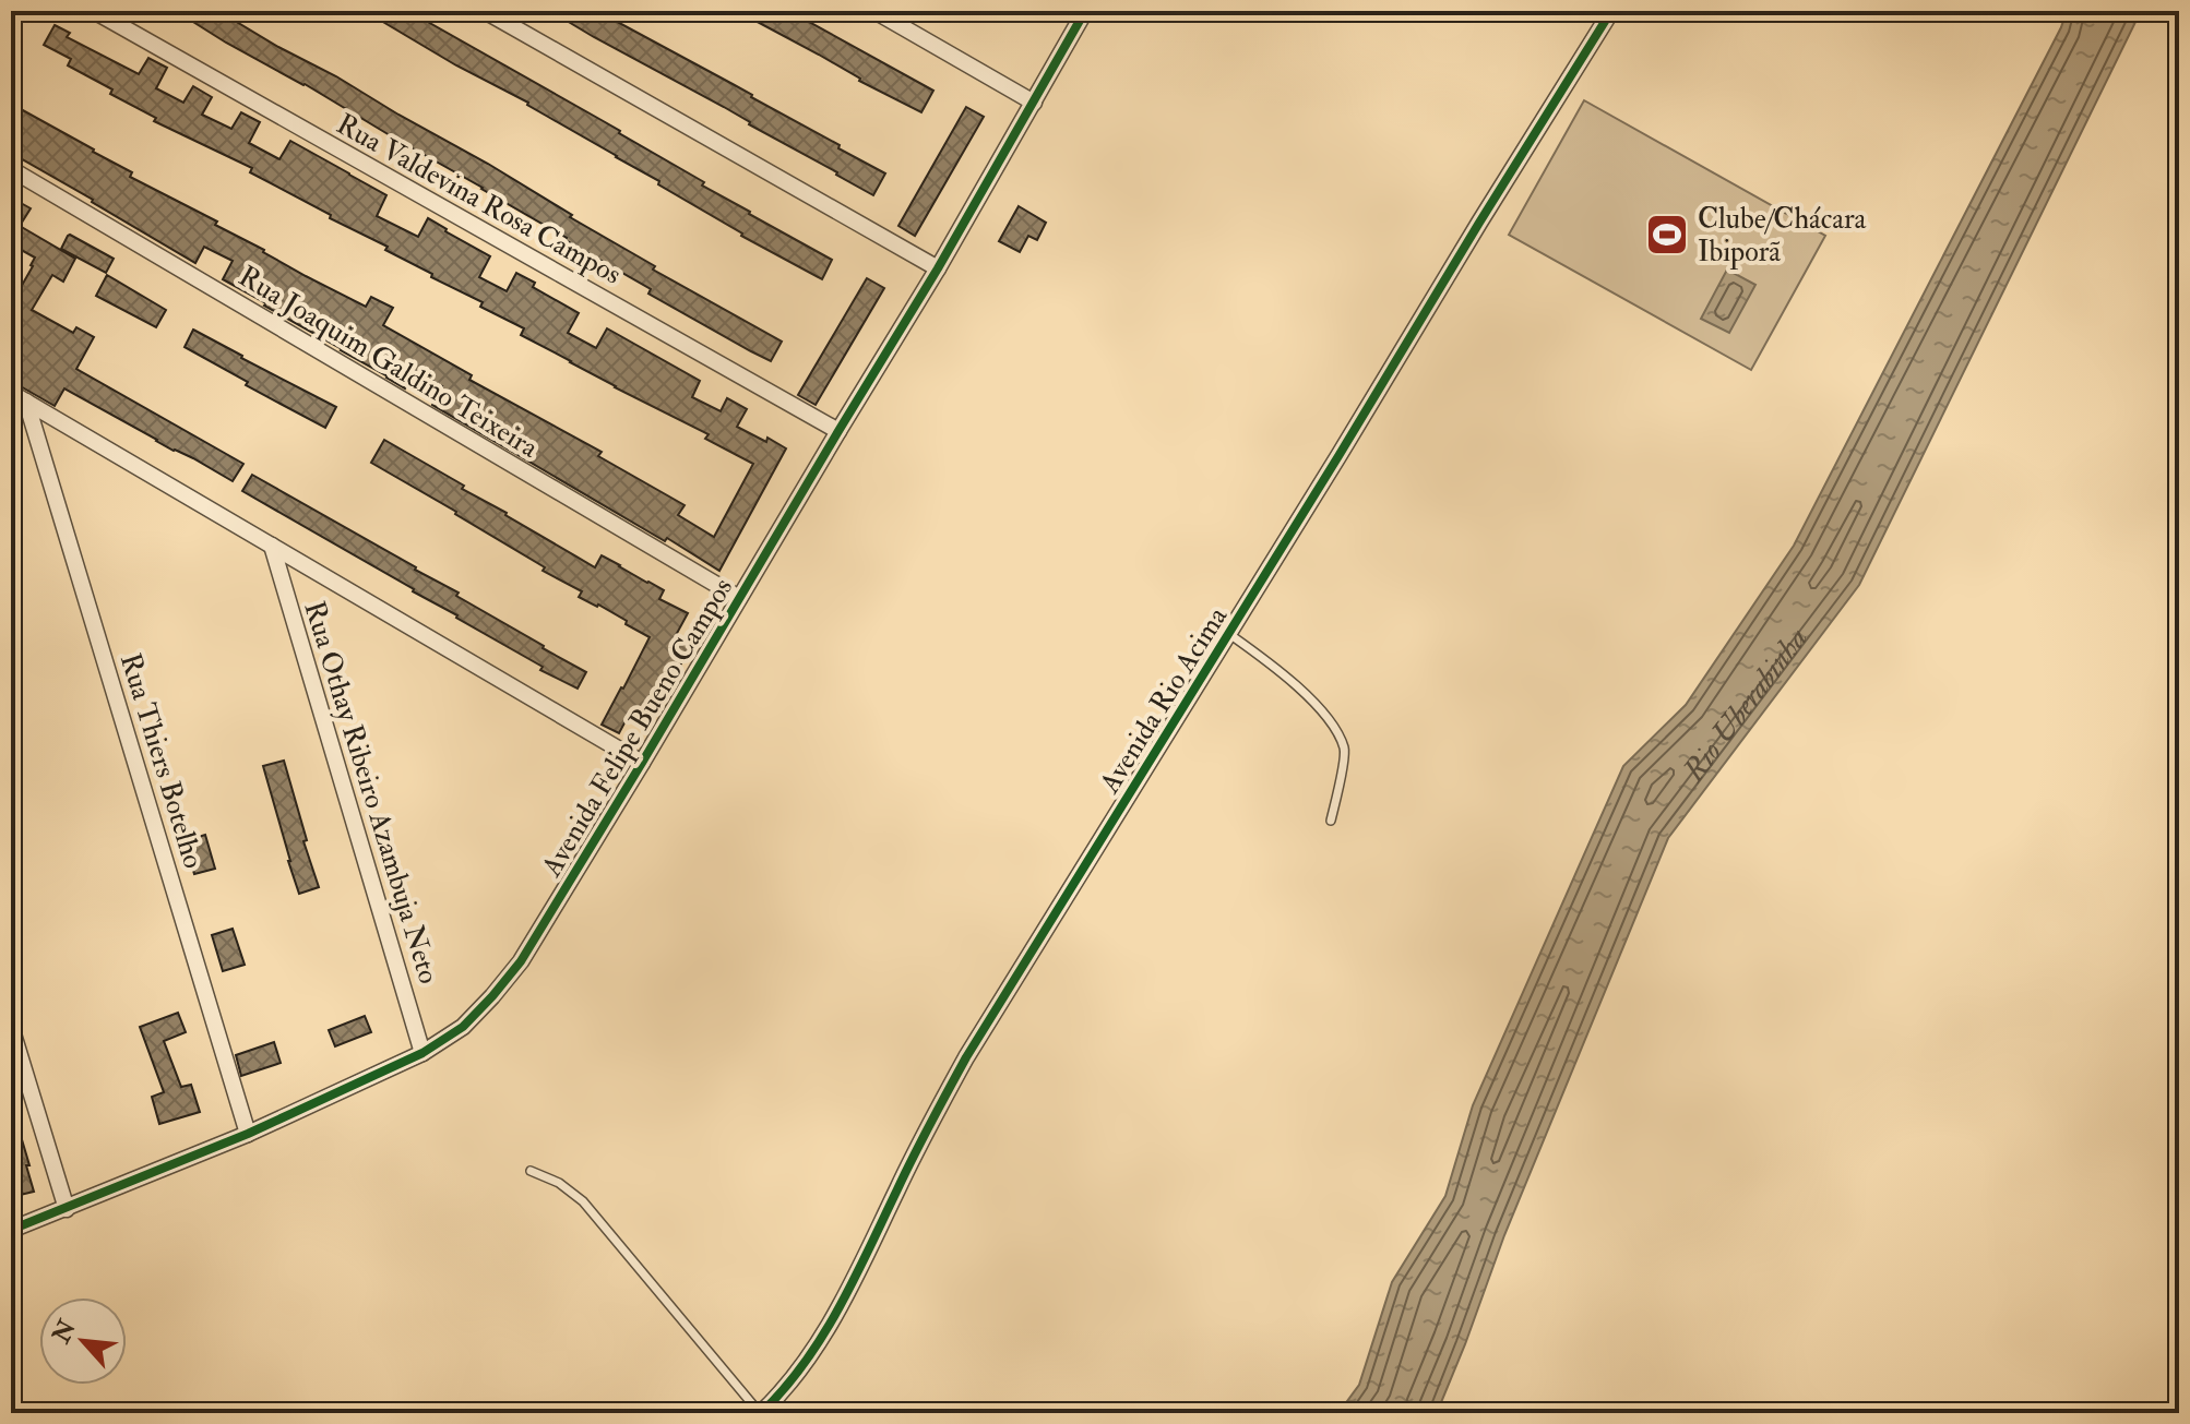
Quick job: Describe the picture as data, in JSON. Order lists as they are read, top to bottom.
{
  "streets": {
    "street": [
      "Rua Valdevina Rosa Campos",
      "Rua Joaquim Galdino Teixeira",
      "Avenida Rio Acima",
      "Avenida Felipe Bueno Campos",
      "Rua Thiers Botelho",
      "Rua Othay Ribeiro Azambuja Neto"
    ]
  },
  "crossings": [
    ["Rua Valdevina Rosa Campos", "Avenida Felipe Bueno Campos"],
    ["Rua Joaquim Galdino Teixeira", "Avenida Felipe Bueno Campos"],
    ["Avenida Felipe Bueno Campos", "Rua Thiers Botelho"],
    ["Avenida Felipe Bueno Campos", "Rua Othay Ribeiro Azambuja Neto"]
  ],
  "water": ["Rio Uberabinha"],
  "places": {
    "sports": ["Clube/Chácara Ibiporã"]
  },
  "north": "top left"
}
